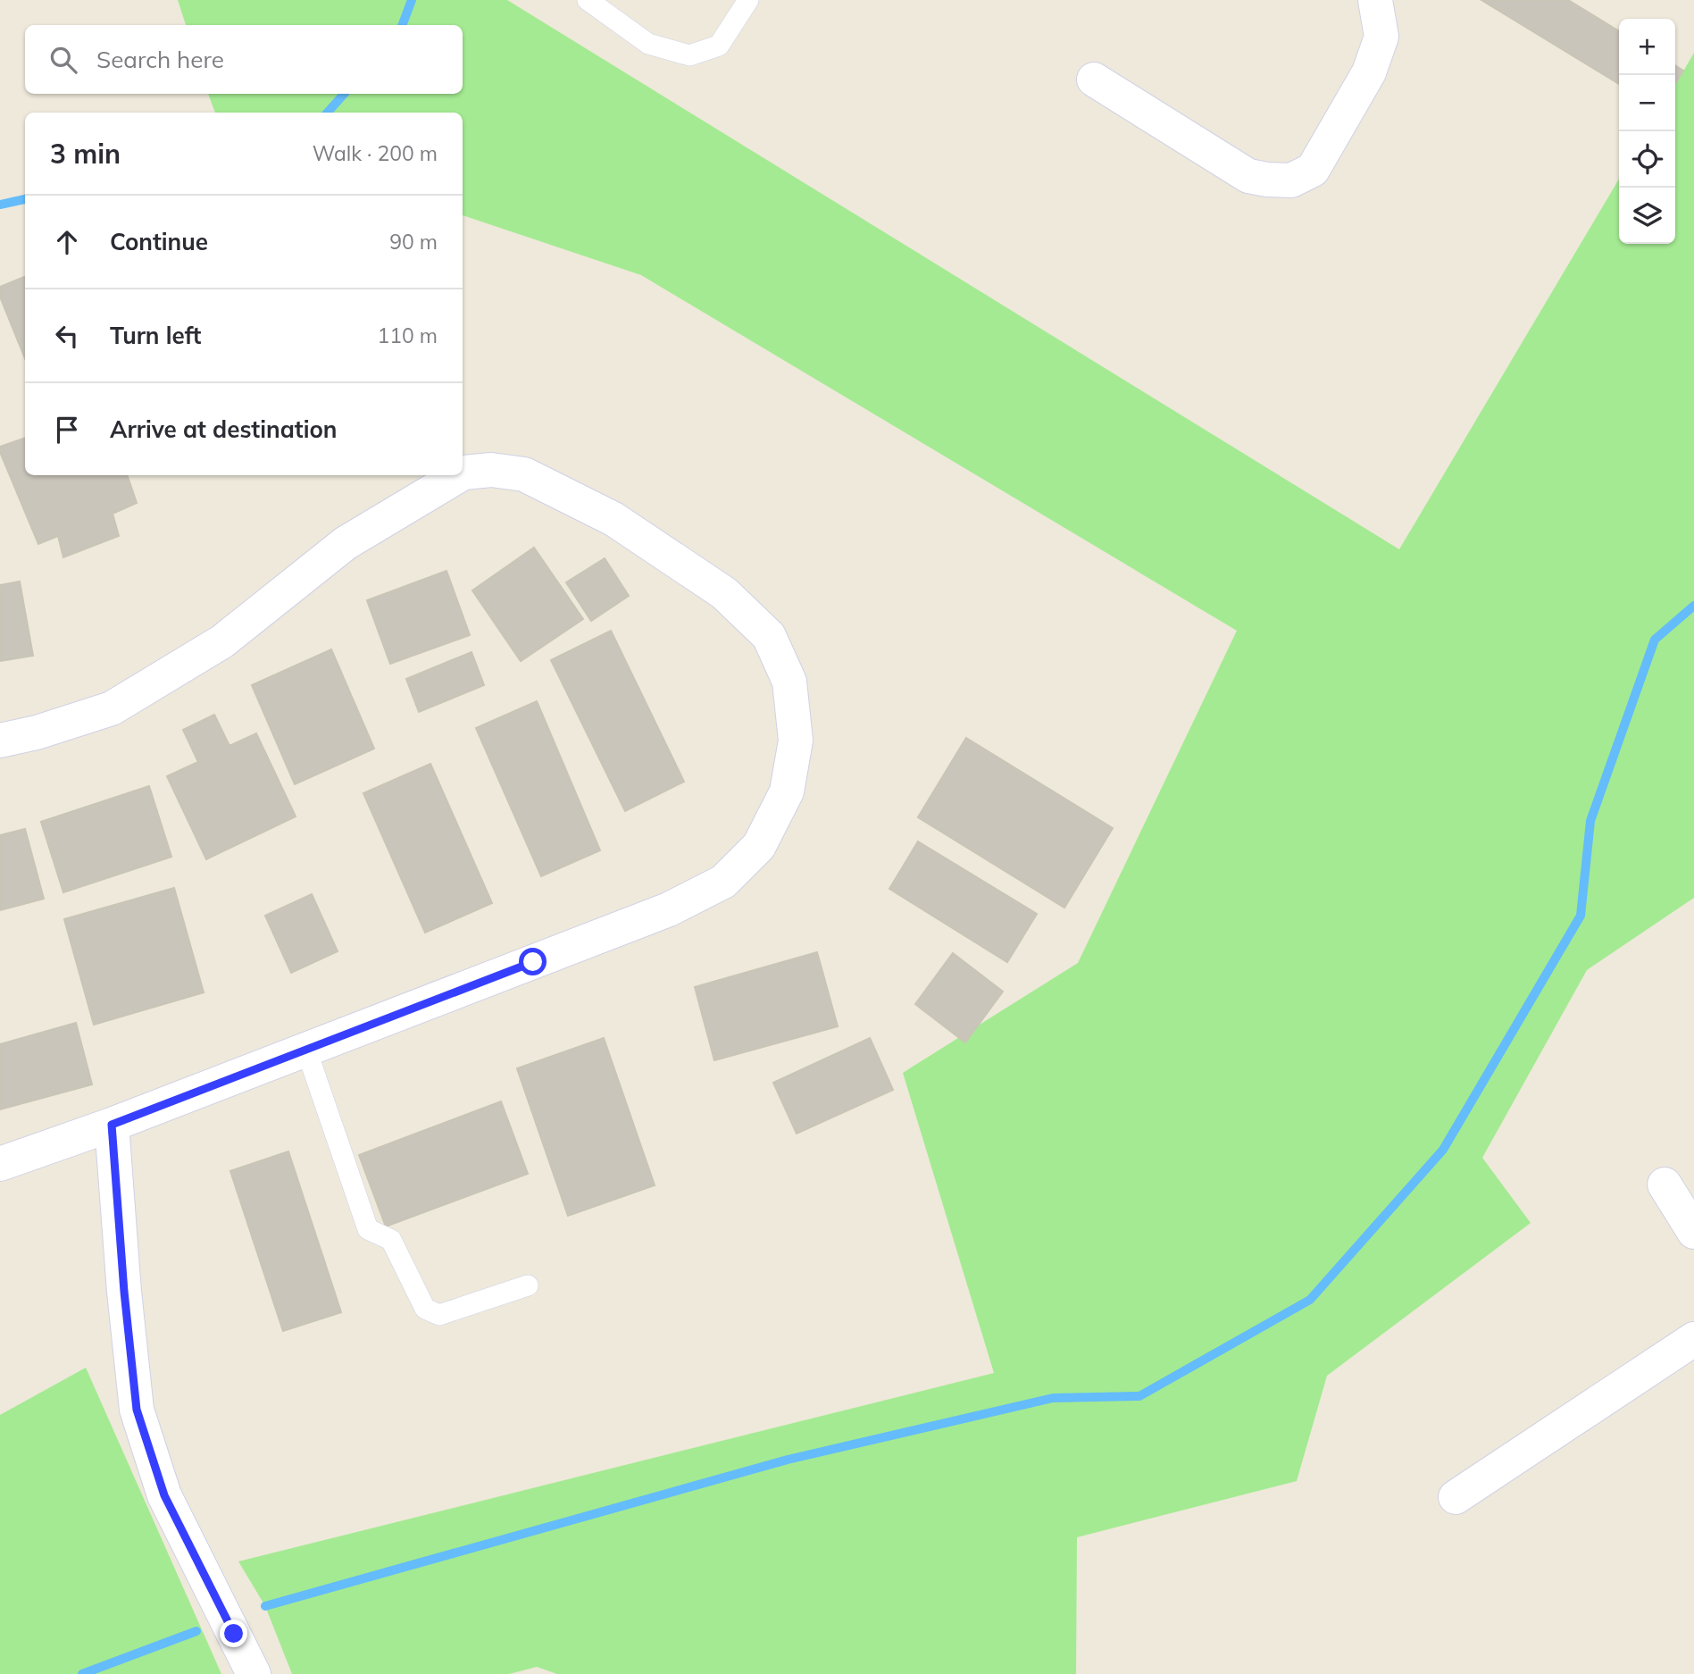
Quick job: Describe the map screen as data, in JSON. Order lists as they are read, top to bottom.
{
  "page": {
    "map_buttons": ["+", "−"],
    "search": "Search here",
    "heading": ["3 min", "Walk · 200 m"],
    "list": [
      ["Continue", "90 m"],
      ["Turn left", "110 m"],
      "Arrive at destination"
    ]
  }
}
